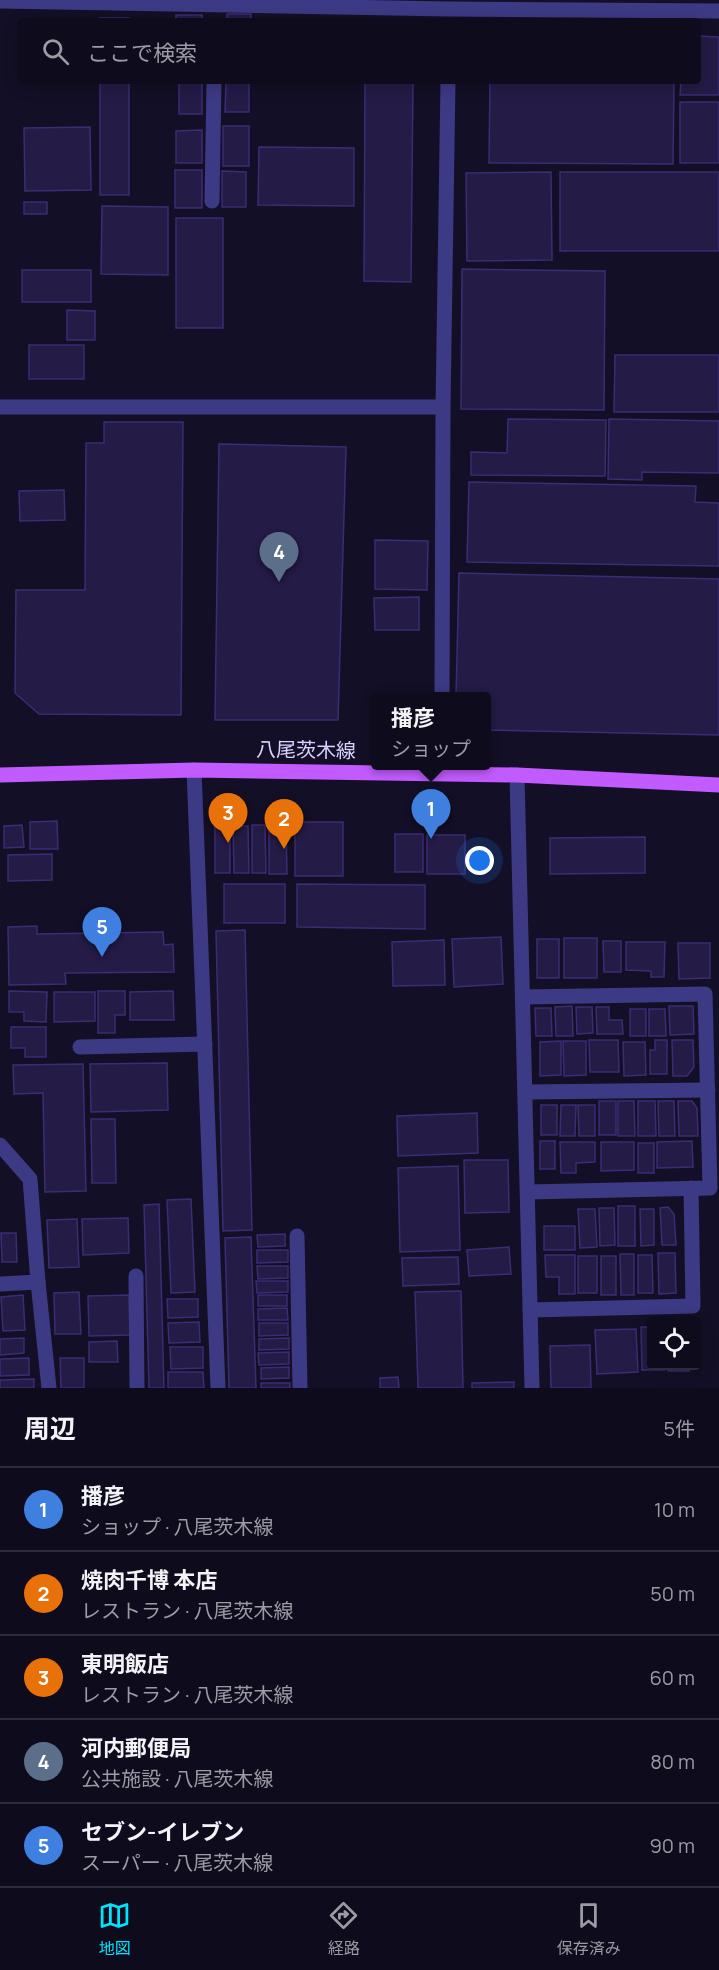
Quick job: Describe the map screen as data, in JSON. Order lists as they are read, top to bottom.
{
  "streets": {
    "main road": ["八尾茨木線"]
  },
  "page": {
    "search": "ここで検索",
    "pins": [
      "4",
      "1",
      "3",
      "2",
      "5"
    ],
    "popup": ["播彦", "ショップ"],
    "heading": ["周辺", "5件"],
    "list": [
      {
        "mark": "1",
        "name": "播彦",
        "note": "ショップ · 八尾茨木線",
        "value": "10 m"
      },
      {
        "mark": "2",
        "name": "焼肉千博 本店",
        "note": "レストラン · 八尾茨木線",
        "value": "50 m"
      },
      {
        "mark": "3",
        "name": "東明飯店",
        "note": "レストラン · 八尾茨木線",
        "value": "60 m"
      },
      {
        "mark": "4",
        "name": "河内郵便局",
        "note": "公共施設 · 八尾茨木線",
        "value": "80 m"
      },
      {
        "mark": "5",
        "name": "セブン-イレブン",
        "note": "スーパー · 八尾茨木線",
        "value": "90 m"
      }
    ],
    "nav": ["地図", "経路", "保存済み"]
  }
}
